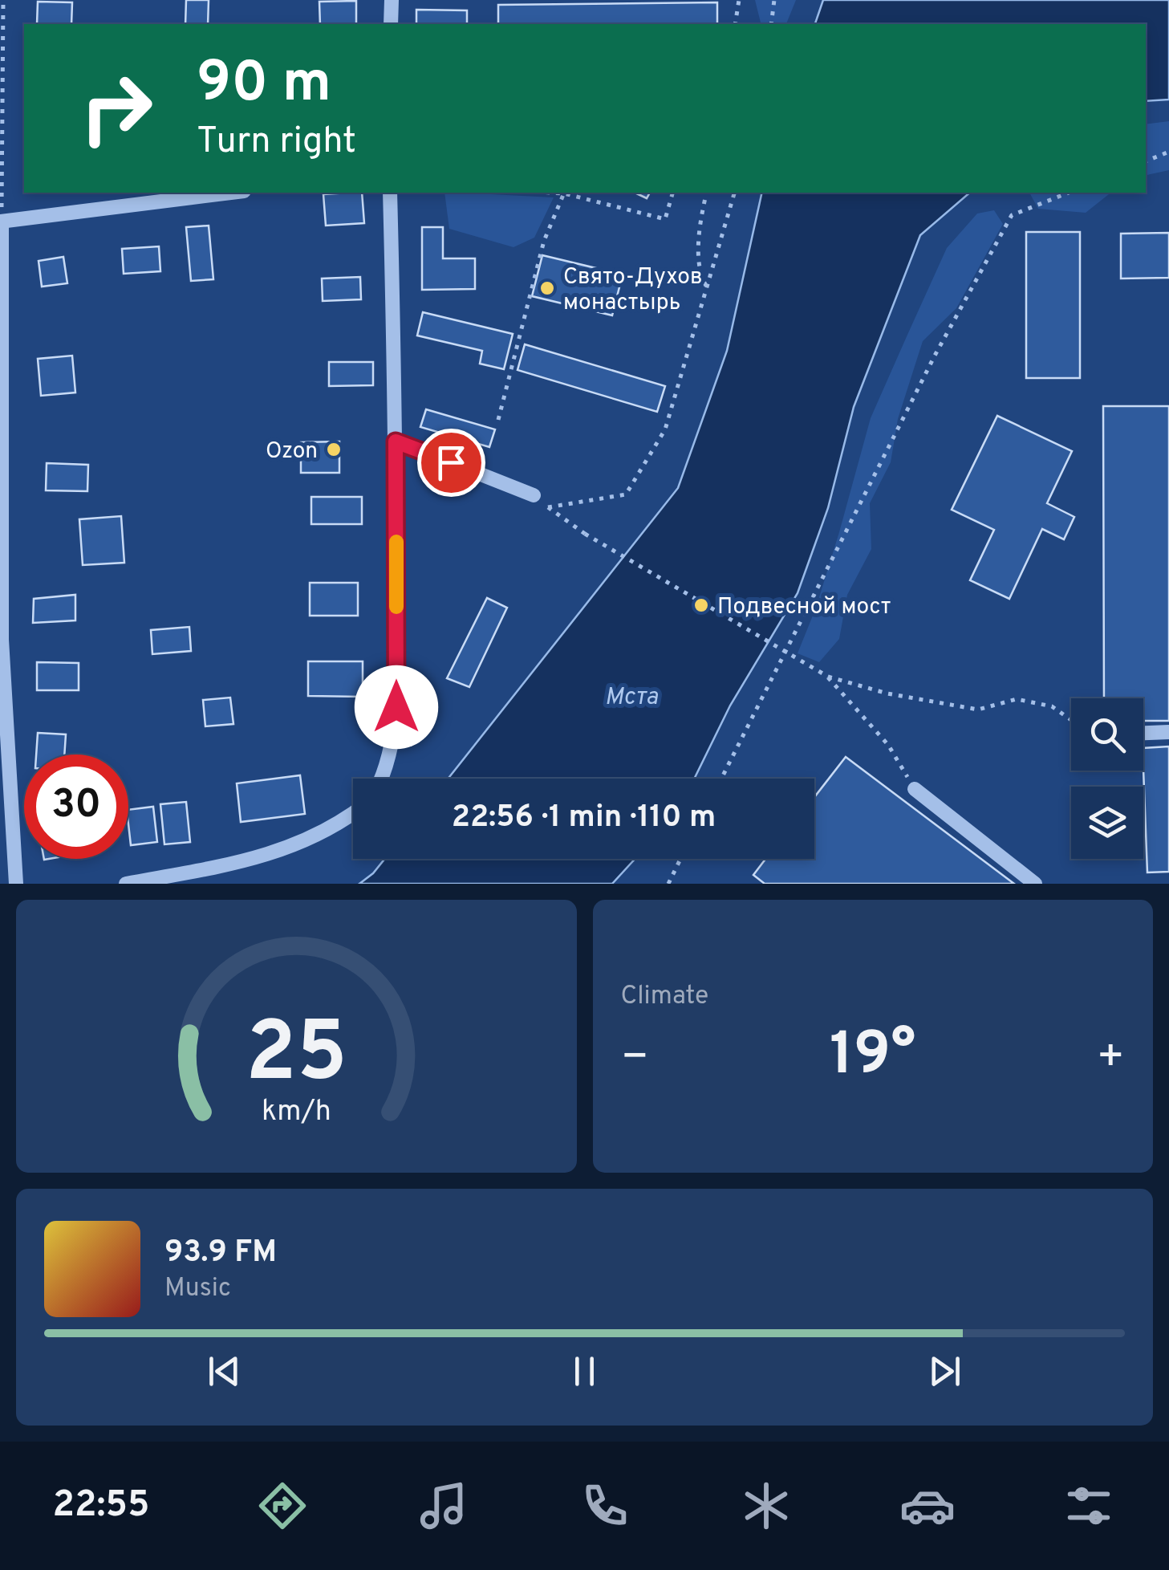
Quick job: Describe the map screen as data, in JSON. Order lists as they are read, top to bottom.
{
  "water": ["Мста"],
  "places": ["Свято-Духов монастырь", "Ozon", "Подвесной мост"],
  "page": {
    "turn": ["90 m", "Turn right"],
    "limit": "30",
    "trip": "22:56 · 1 min · 110 m",
    "tile": "Climate",
    "heat": ["−", "19°", "+"],
    "song": ["93.9 FM", "Music"],
    "tabs": "22:55",
    "gauge": ["25", "km/h"]
  }
}
